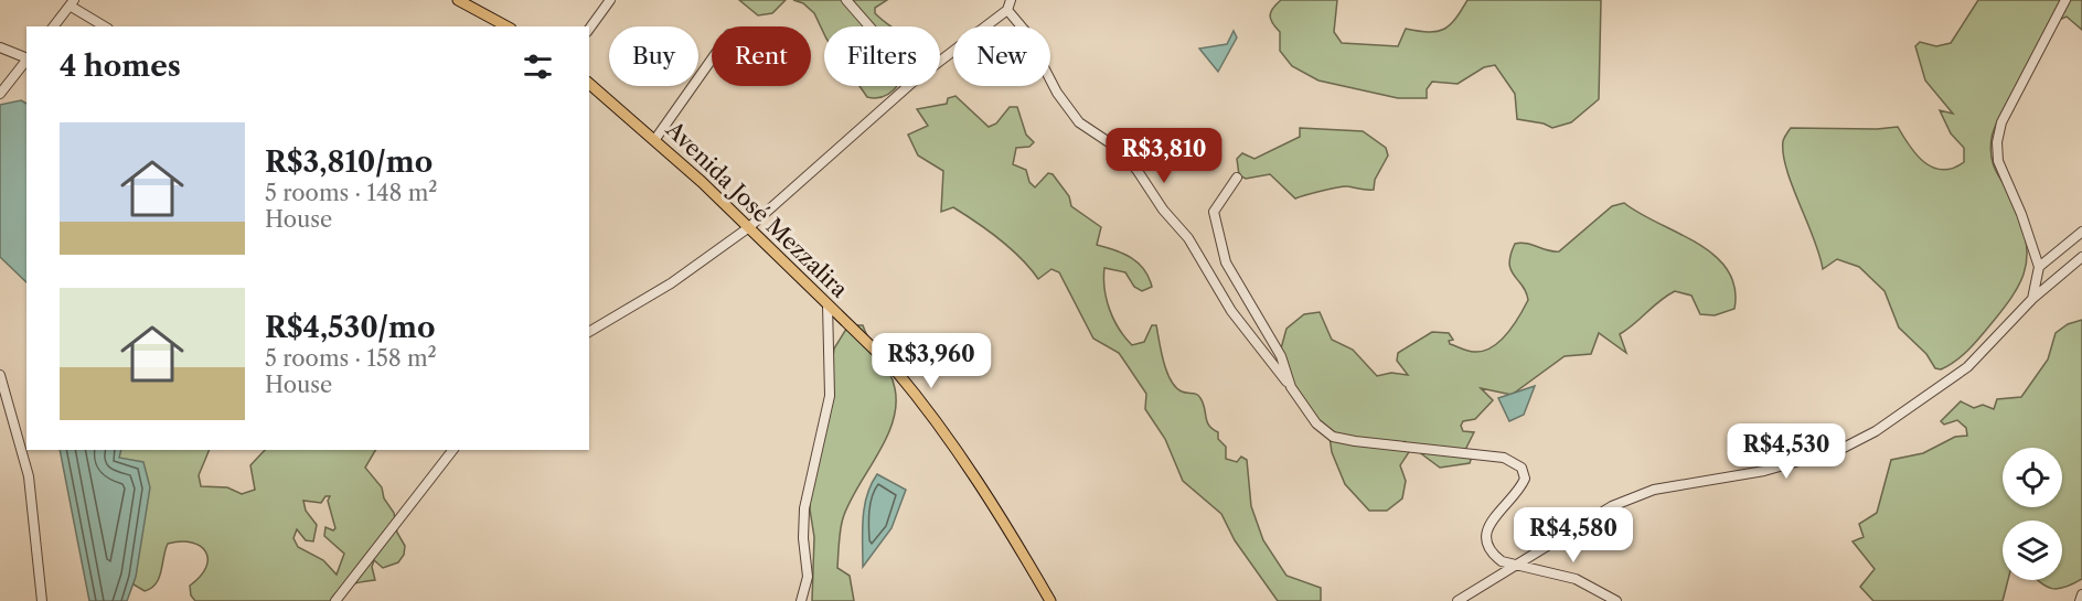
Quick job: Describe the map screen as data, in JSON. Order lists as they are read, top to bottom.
{
  "streets": {
    "main road": ["Avenida José Mezzalira"]
  },
  "page": {
    "chip": [
      "Buy",
      "Rent",
      "Filters",
      "New"
    ],
    "heading": "4 homes",
    "list": [
      {
        "name": "R$3,810/mo",
        "note": "5 rooms · 148 m² · House"
      },
      {
        "name": "R$4,530/mo",
        "note": "5 rooms · 158 m² · House"
      }
    ],
    "price": [
      "R$3,810",
      "R$3,960",
      "R$4,530",
      "R$4,580"
    ]
  }
}
